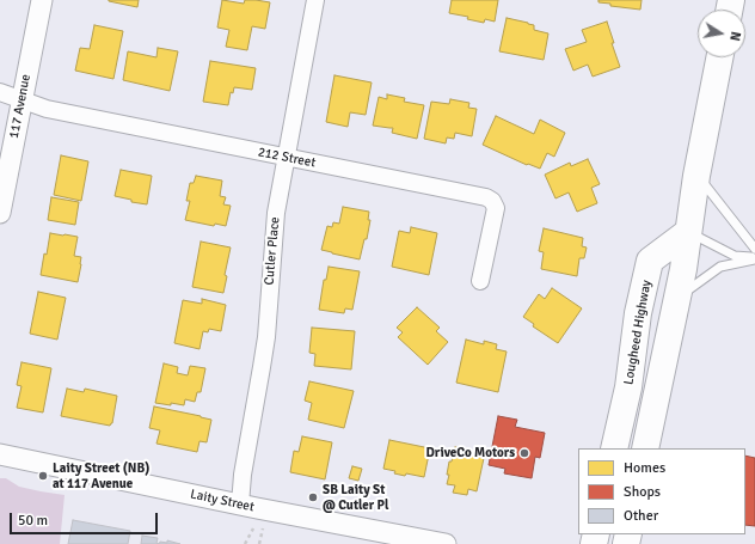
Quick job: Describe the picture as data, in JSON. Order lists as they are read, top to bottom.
{
  "streets": {
    "highway": ["Lougheed Highway"],
    "street": [
      "117 Avenue",
      "212 Street",
      "Cutler Place",
      "Laity Street"
    ]
  },
  "crossings": [
    ["117 Avenue", "212 Street"],
    ["212 Street", "Cutler Place"],
    ["Cutler Place", "Laity Street"]
  ],
  "places": ["DriveCo Motors", "Laity Street (NB) at 117 Avenue", "SB Laity St @ Cutler Pl"],
  "legend": ["Homes", "Shops", "Other"],
  "scale_bar": "50 m",
  "north": "right"
}
